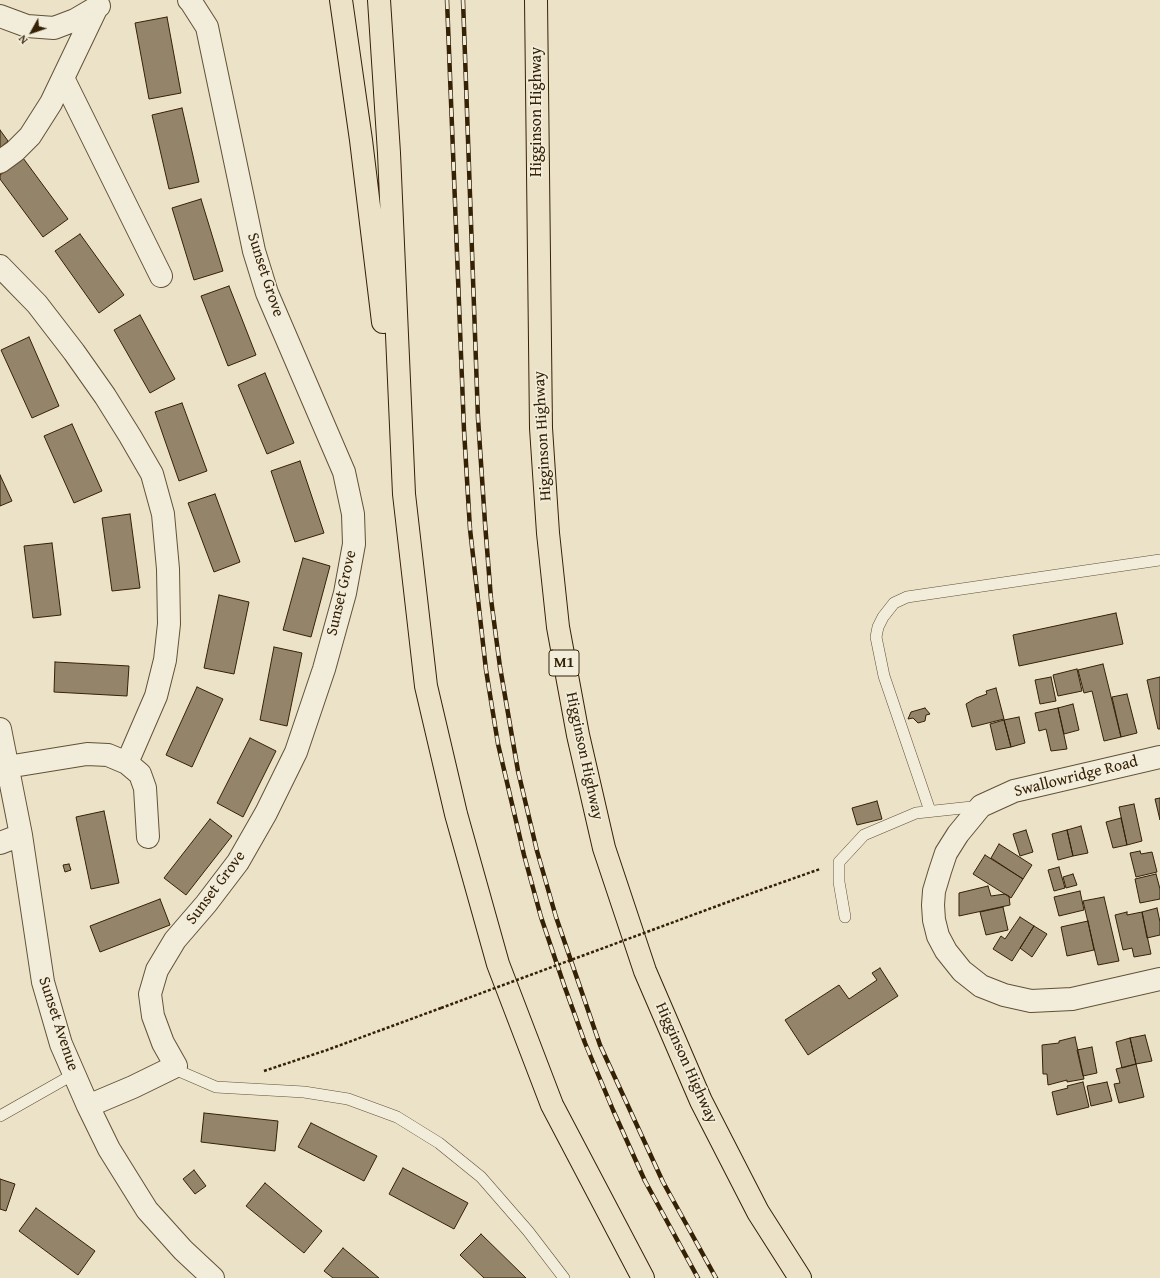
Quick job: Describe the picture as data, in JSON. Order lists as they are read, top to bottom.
{
  "streets": {
    "highway": ["Higginson Highway", "M1"],
    "street": ["Sunset Grove", "Swallowridge Road", "Sunset Avenue"]
  },
  "north": "bottom left"
}
